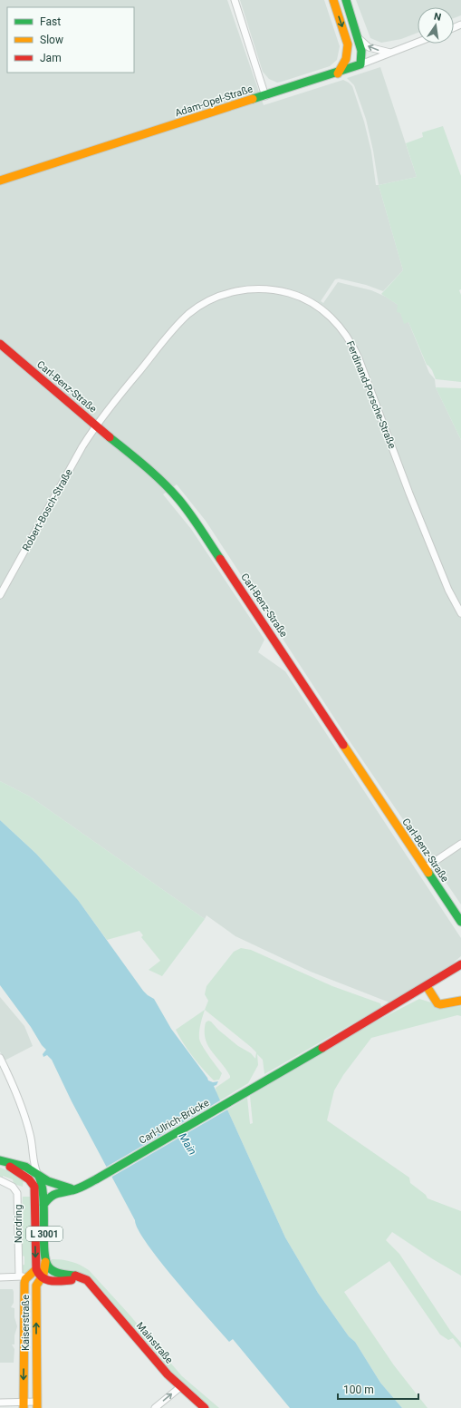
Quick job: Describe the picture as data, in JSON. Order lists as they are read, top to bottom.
{
  "streets": {
    "main road": [
      "Adam-Opel-Straße",
      "Carl-Benz-Straße",
      "Carl-Ulrich-Brücke",
      "L 3001",
      "Kaiserstraße",
      "Mainstraße"
    ],
    "street": ["Ferdinand-Porsche-Straße", "Robert-Bosch-Straße", "Nordring"]
  },
  "crossings": [
    ["Carl-Benz-Straße", "Ferdinand-Porsche-Straße"],
    ["Carl-Benz-Straße", "Robert-Bosch-Straße"],
    ["Ferdinand-Porsche-Straße", "Robert-Bosch-Straße"],
    ["Kaiserstraße", "Mainstraße"]
  ],
  "water": ["Main"],
  "legend": ["Fast", "Slow", "Jam"],
  "scale_bar": "100 m",
  "north": "top"
}
